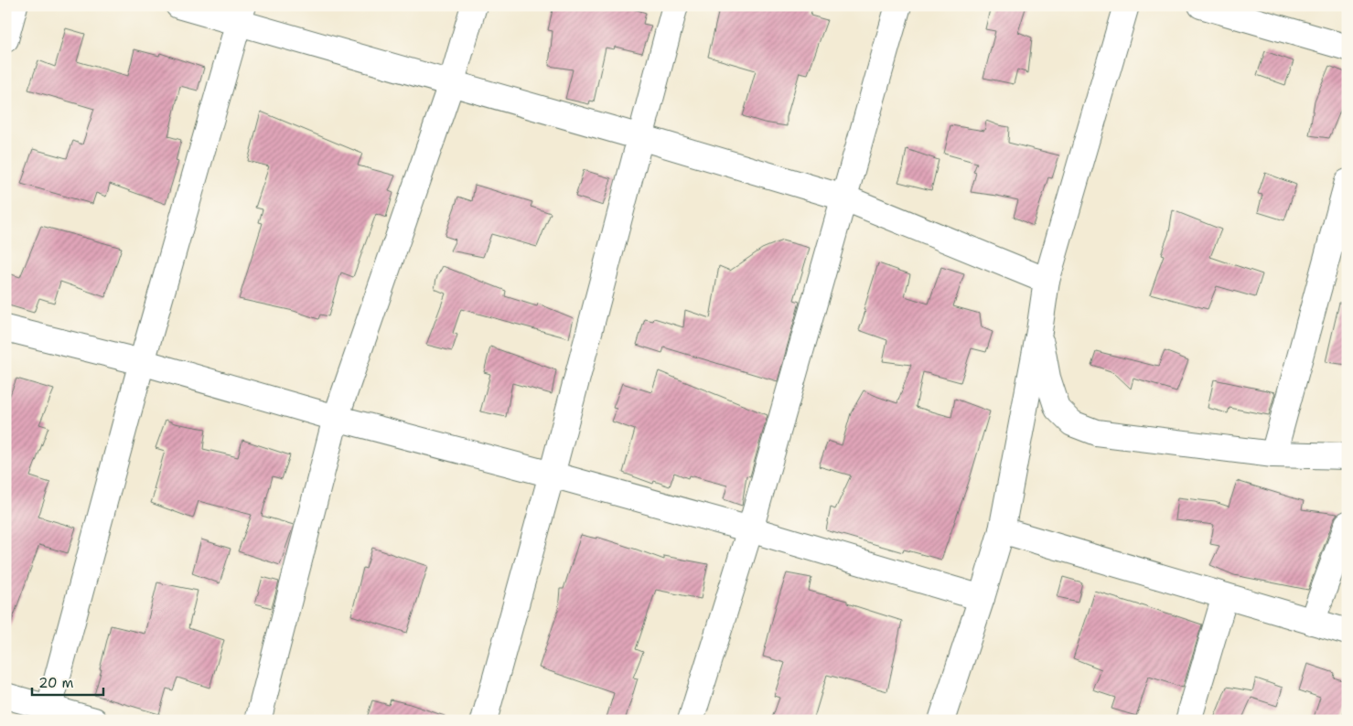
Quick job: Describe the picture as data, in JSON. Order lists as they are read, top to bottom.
{
  "scale_bar": "20 m"
}
